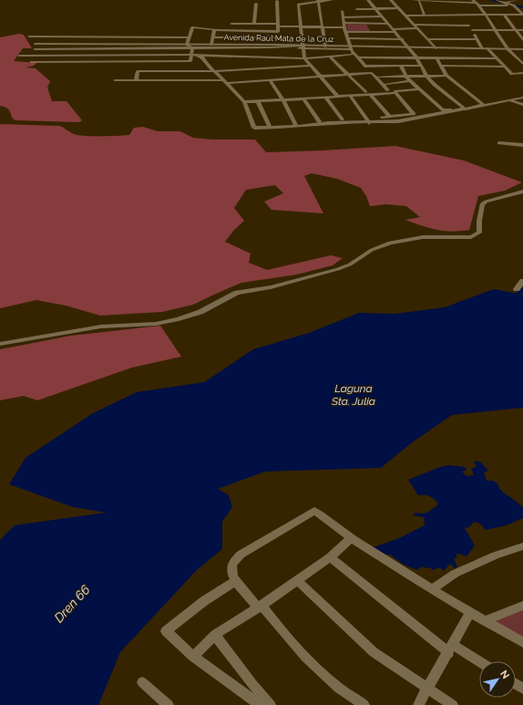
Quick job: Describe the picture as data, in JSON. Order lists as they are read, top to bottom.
{
  "streets": {
    "street": ["Avenida Raúl Mata de la Cruz"]
  },
  "water": ["Laguna Sta. Julia", "Dren 66"],
  "north": "top right"
}
